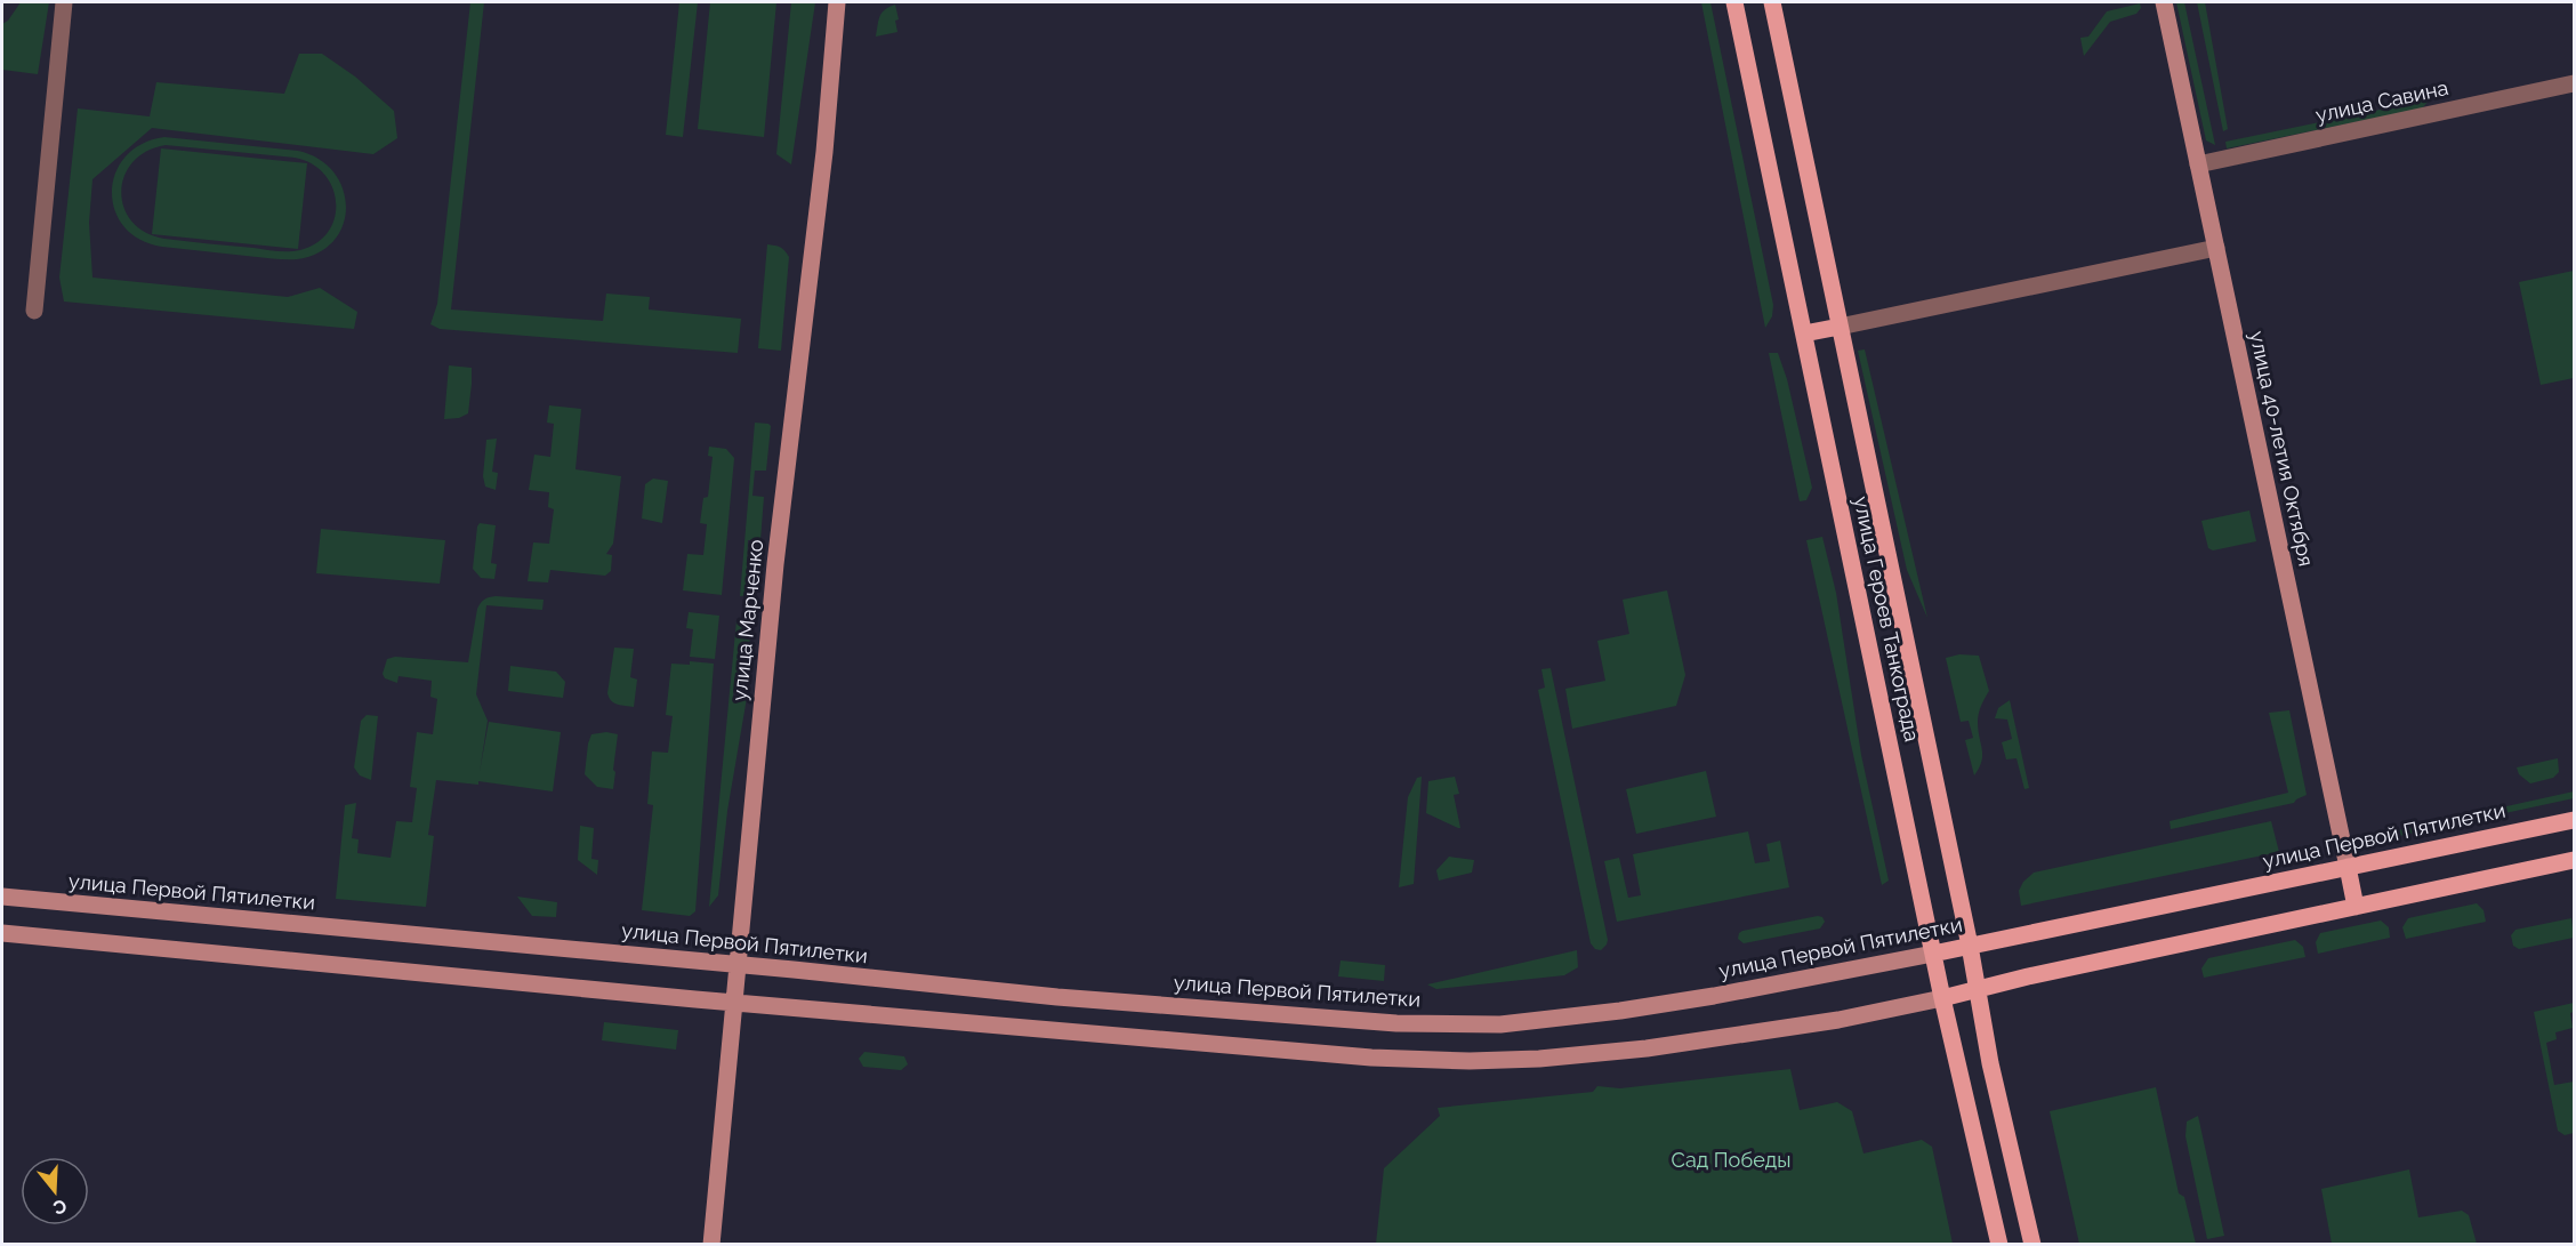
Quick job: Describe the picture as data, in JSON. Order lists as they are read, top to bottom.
{
  "streets": {
    "main road": [
      "улица 40-летия Октября",
      "улица Героев Танкограда",
      "улица Марченко",
      "улица Первой Пятилетки"
    ],
    "street": ["улица Савина"]
  },
  "crossings": [
    ["улица Савина", "улица 40-летия Октября"],
    ["улица 40-летия Октября", "улица Первой Пятилетки"],
    ["улица Героев Танкограда", "улица Первой Пятилетки"],
    ["улица Марченко", "улица Первой Пятилетки"]
  ],
  "parks": ["Сад Победы"],
  "north": "bottom"
}
